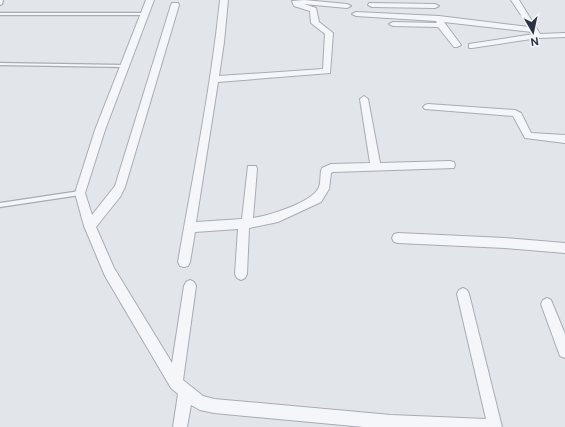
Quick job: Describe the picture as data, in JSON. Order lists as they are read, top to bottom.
{
  "north": "bottom"
}
